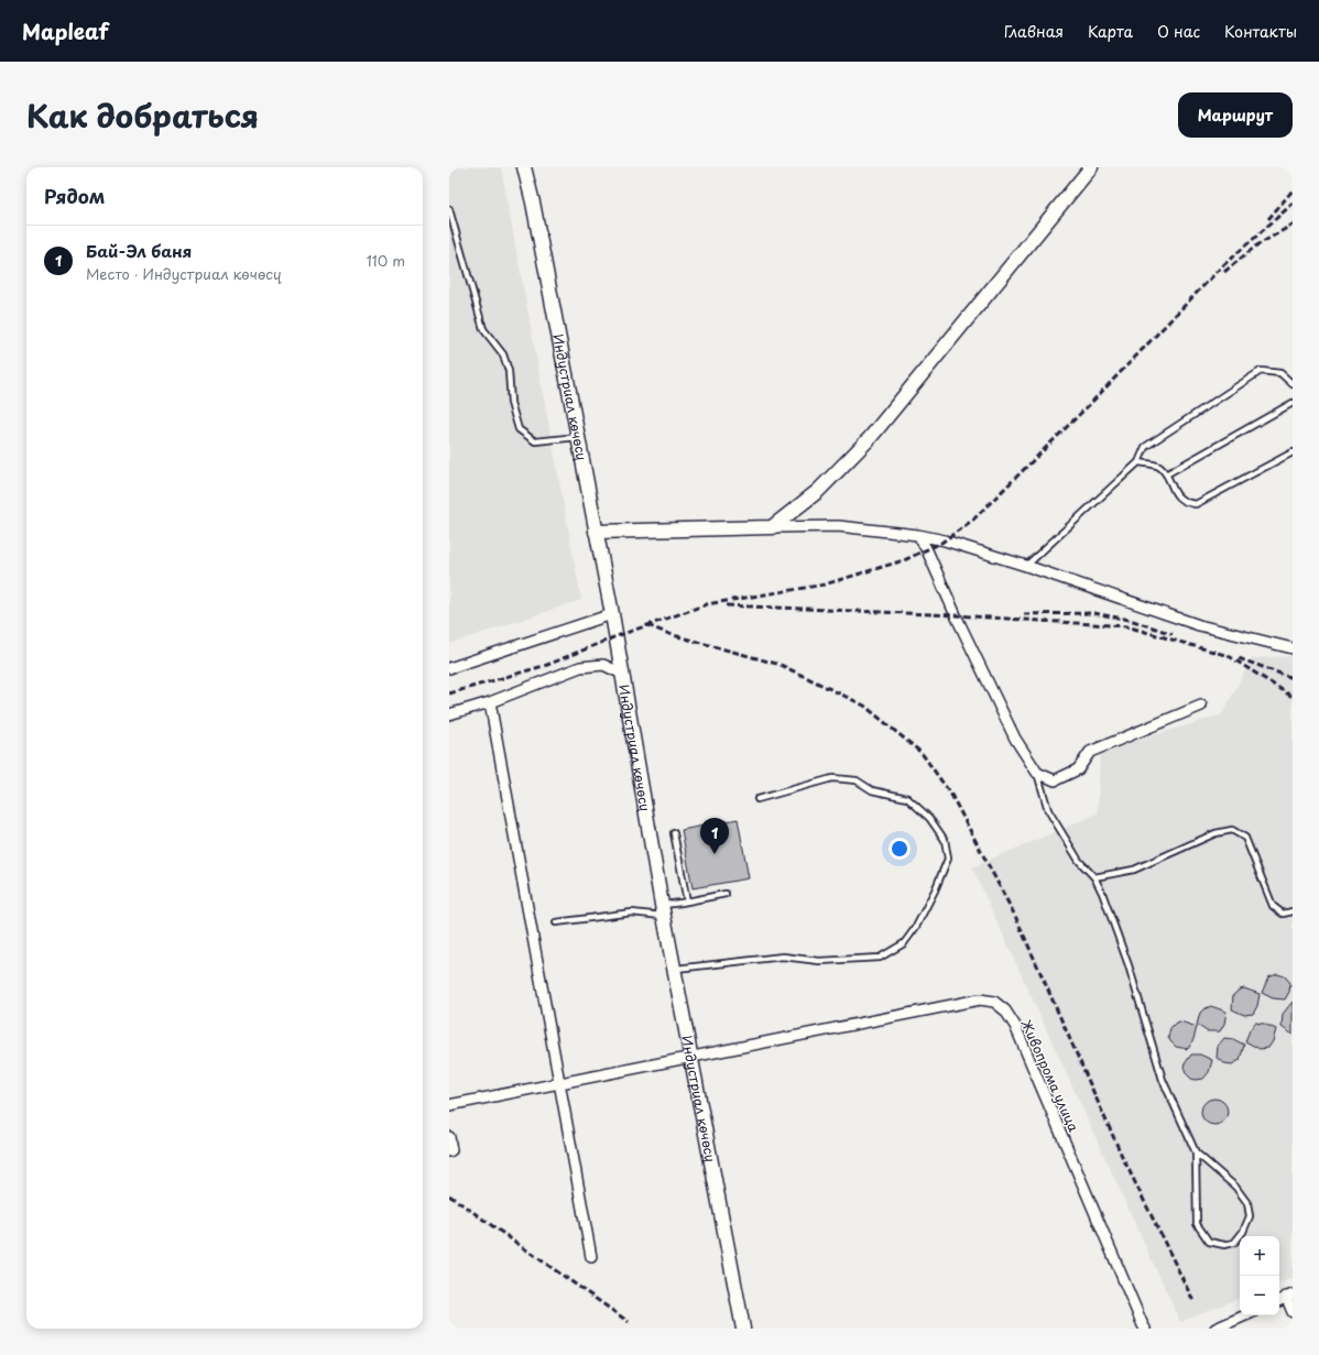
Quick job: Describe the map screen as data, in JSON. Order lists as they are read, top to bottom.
{
  "streets": {
    "main road": ["Индустриал көчөсү"],
    "street": ["Живопрома улица"]
  },
  "crossings": [
    ["Индустриал көчөсү", "Живопрома улица"]
  ],
  "page": {
    "header": "Mapleaf",
    "nav": [
      "Главная",
      "Карта",
      "О нас",
      "Контакты"
    ],
    "title": "Как добраться",
    "buttons": "Маршрут",
    "heading": "Рядом",
    "list": [
      {
        "mark": "1",
        "name": "Бай-Эл баня",
        "note": "Место · Индустриал көчөсү",
        "value": "110 m"
      }
    ],
    "pins": "1",
    "map_buttons": ["+", "−"]
  }
}
